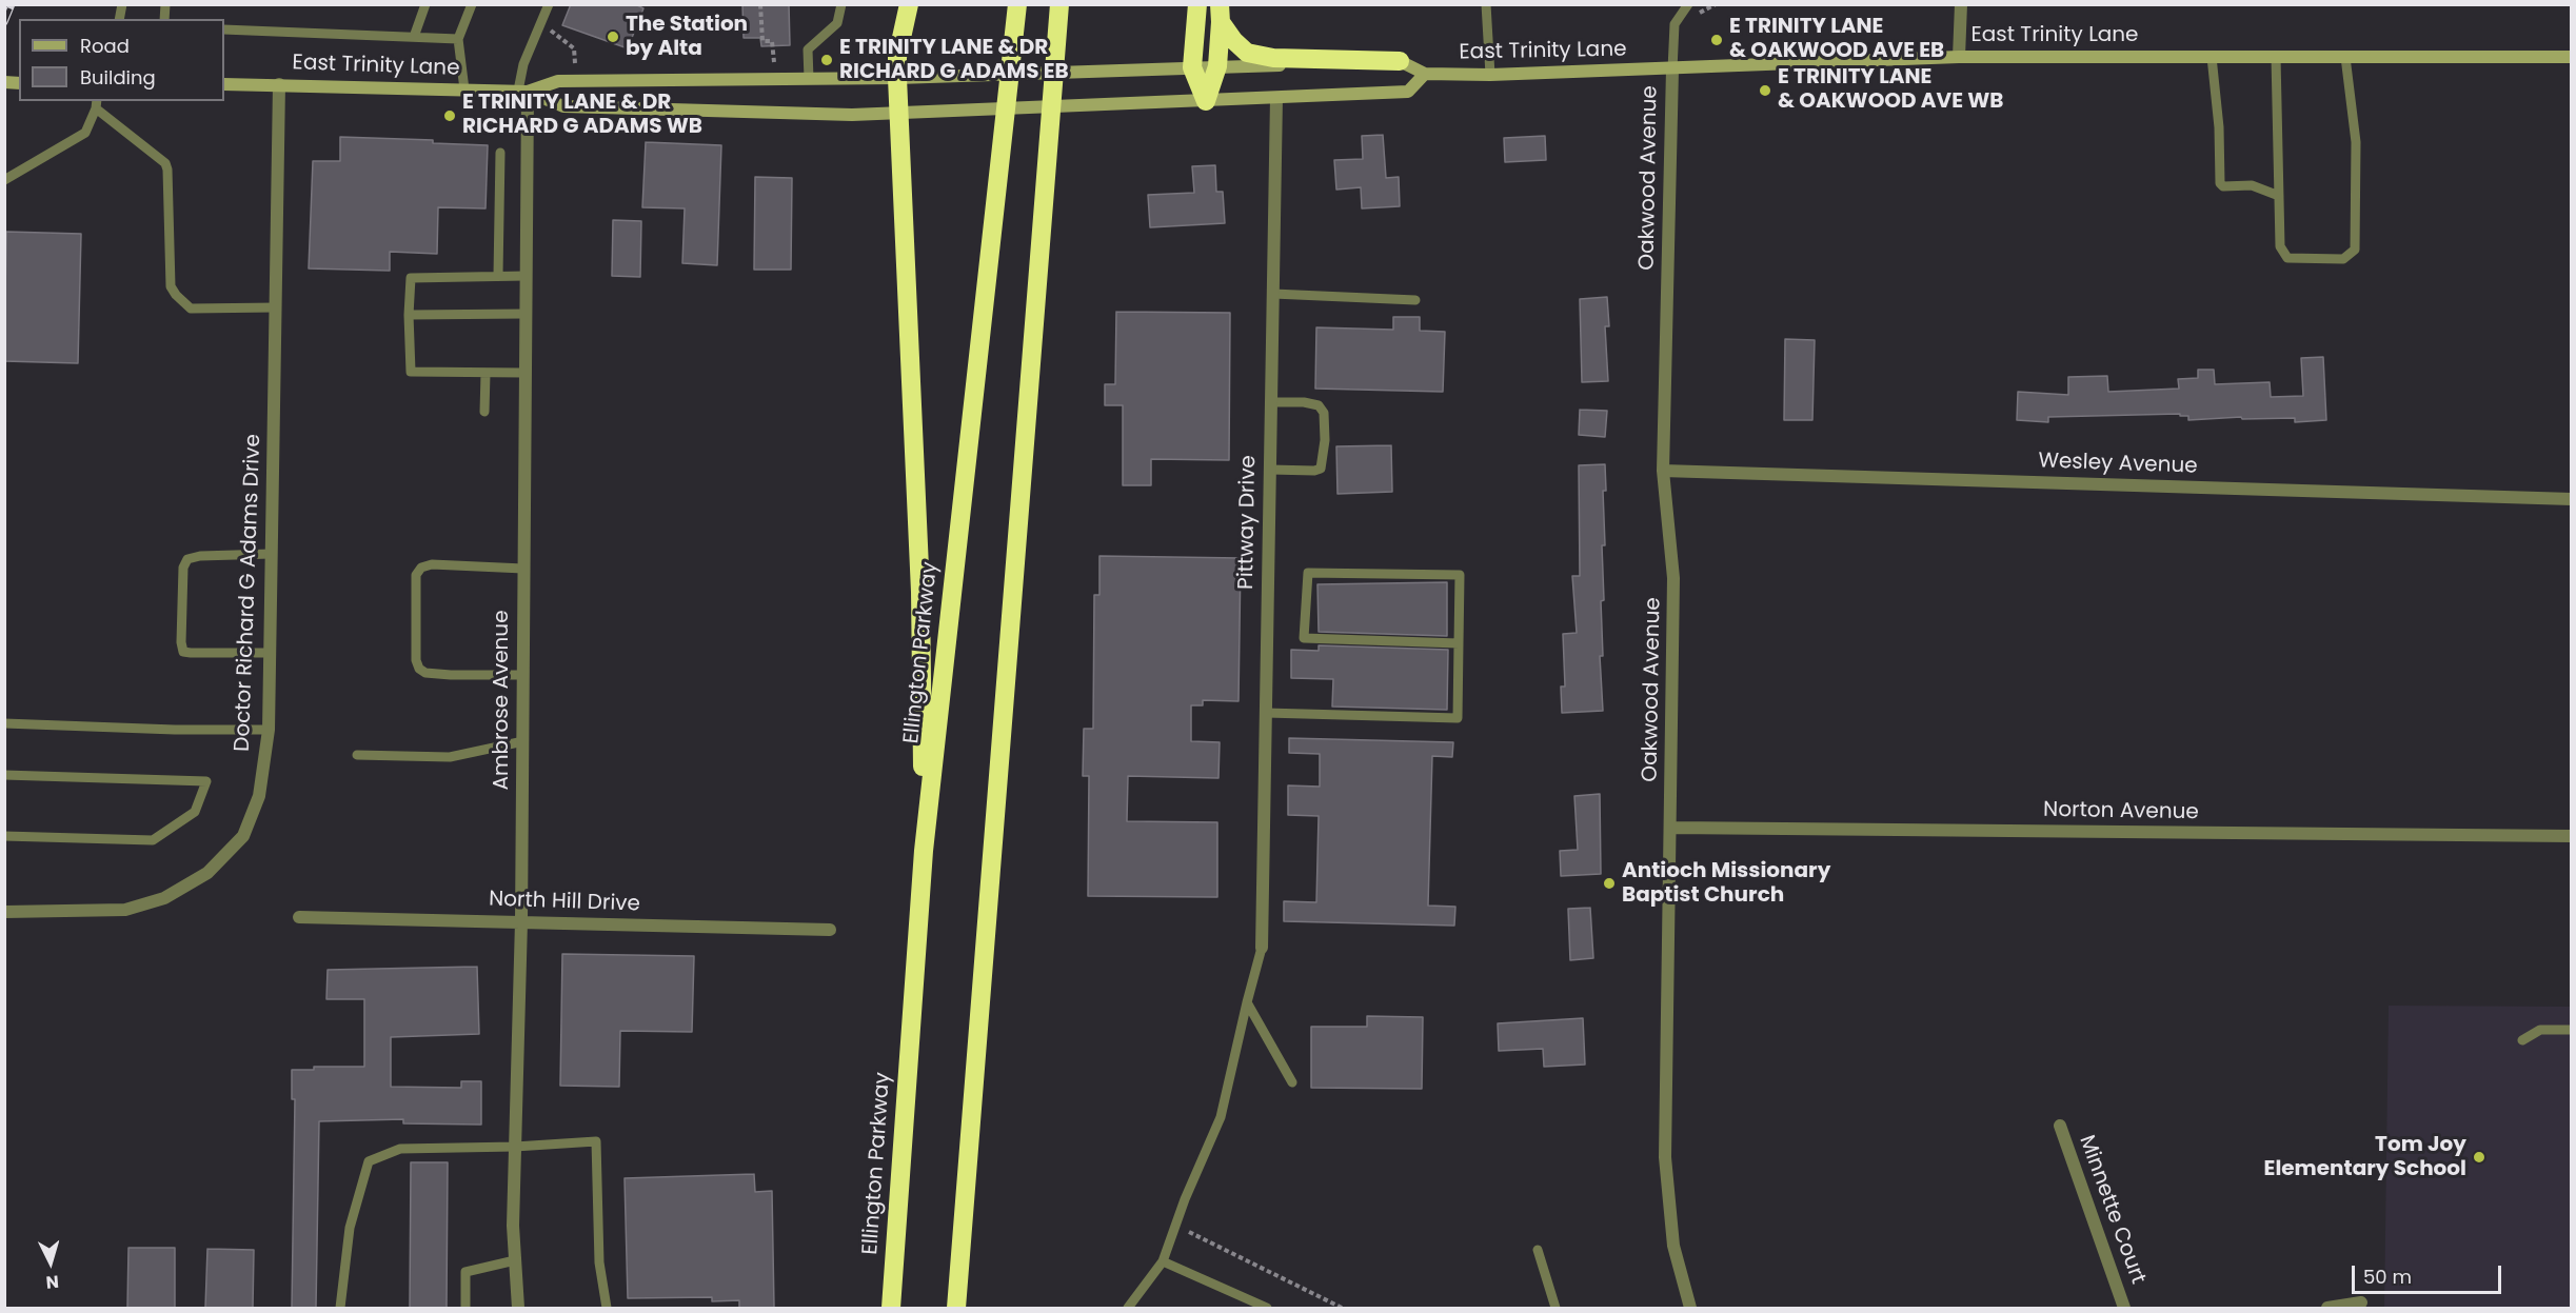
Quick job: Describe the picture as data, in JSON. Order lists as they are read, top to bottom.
{
  "streets": {
    "highway": ["Ellington Parkway"],
    "main road": ["East Trinity Lane"],
    "street": [
      "Oakwood Avenue",
      "Wesley Avenue",
      "Pittway Drive",
      "Doctor Richard G Adams Drive",
      "Ambrose Avenue",
      "Norton Avenue",
      "North Hill Drive",
      "Minnette Court"
    ]
  },
  "crossings": [
    ["East Trinity Lane", "Oakwood Avenue"],
    ["East Trinity Lane", "Pittway Drive"],
    ["East Trinity Lane", "Doctor Richard G Adams Drive"],
    ["East Trinity Lane", "Ambrose Avenue"],
    ["Oakwood Avenue", "Wesley Avenue"],
    ["Oakwood Avenue", "Norton Avenue"],
    ["Ambrose Avenue", "North Hill Drive"]
  ],
  "places": [
    "The Station by Alta",
    "E TRINITY LANE & OAKWOOD AVE EB",
    "E TRINITY LANE & DR RICHARD G ADAMS EB",
    "E TRINITY LANE & OAKWOOD AVE WB",
    "E TRINITY LANE & DR RICHARD G ADAMS WB",
    "Antioch Missionary Baptist Church",
    "Tom Joy Elementary School"
  ],
  "legend": ["Road", "Building"],
  "scale_bar": "50 m",
  "north": "bottom"
}
